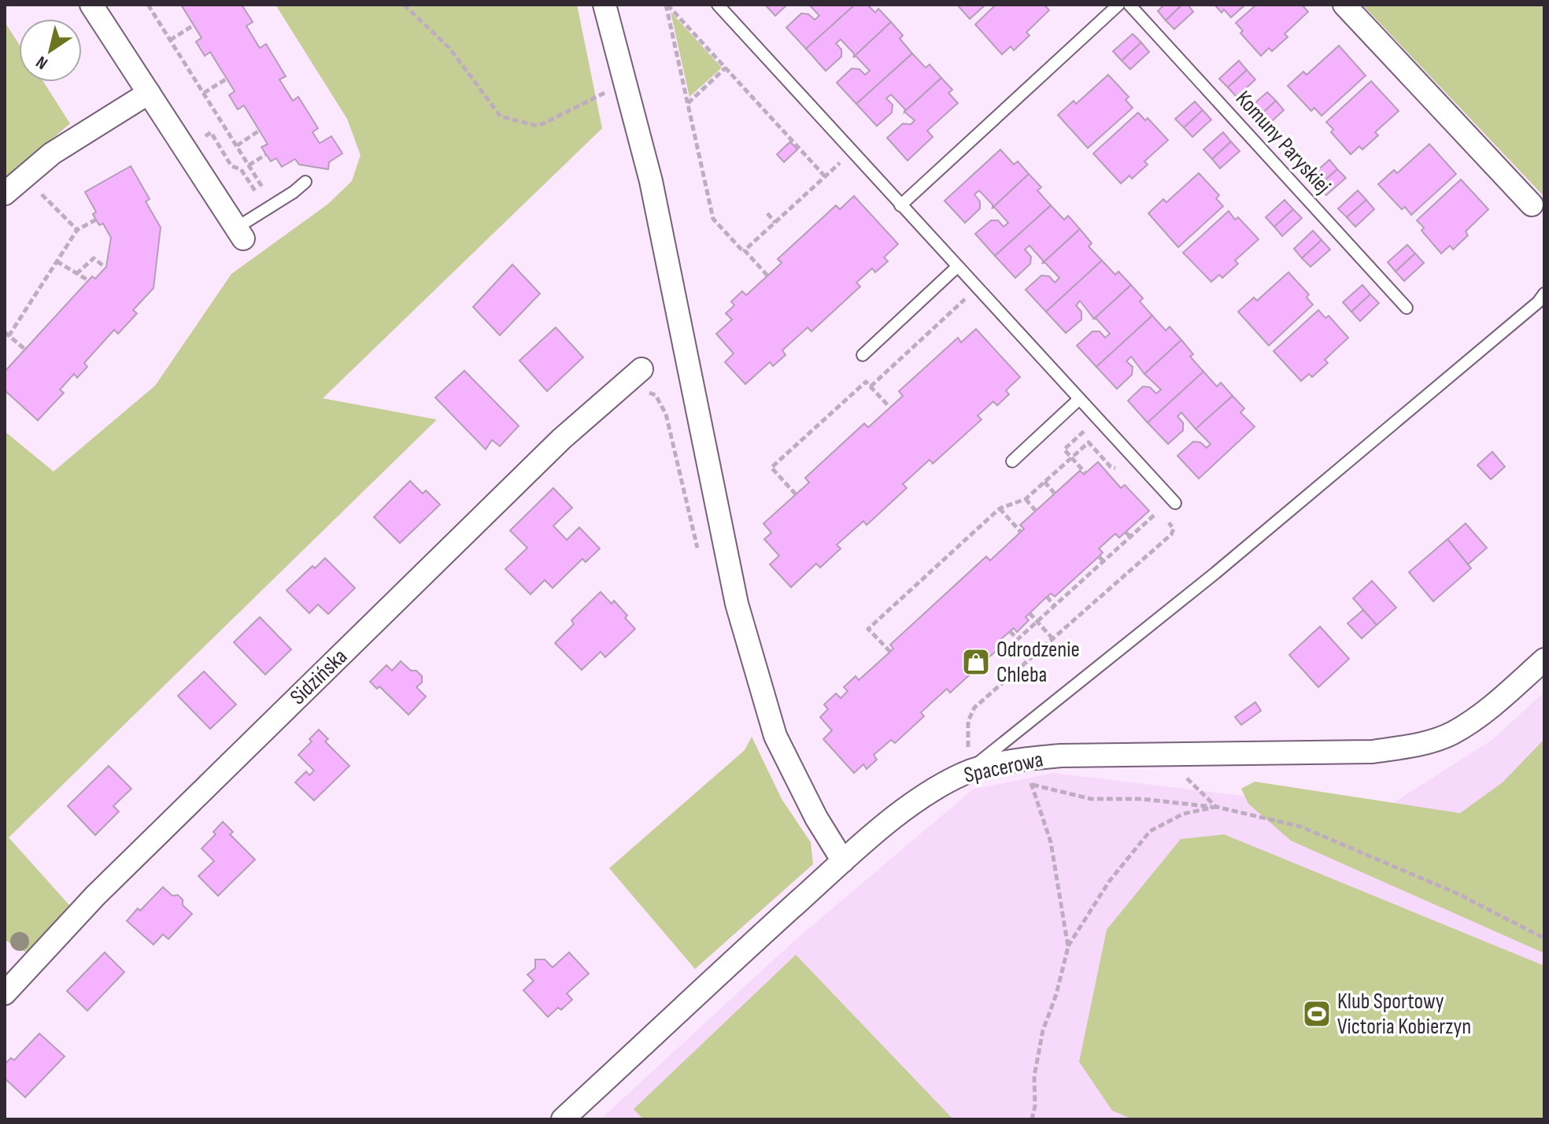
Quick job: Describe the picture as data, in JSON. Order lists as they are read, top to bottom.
{
  "streets": {
    "street": ["Sidzińska", "Spacerowa"],
    "lane": ["Komuny Paryskiej"]
  },
  "places": {
    "shop": ["Odrodzenie Chleba"],
    "sports": ["Klub Sportowy Victoria Kobierzyn"]
  },
  "north": "bottom left"
}
